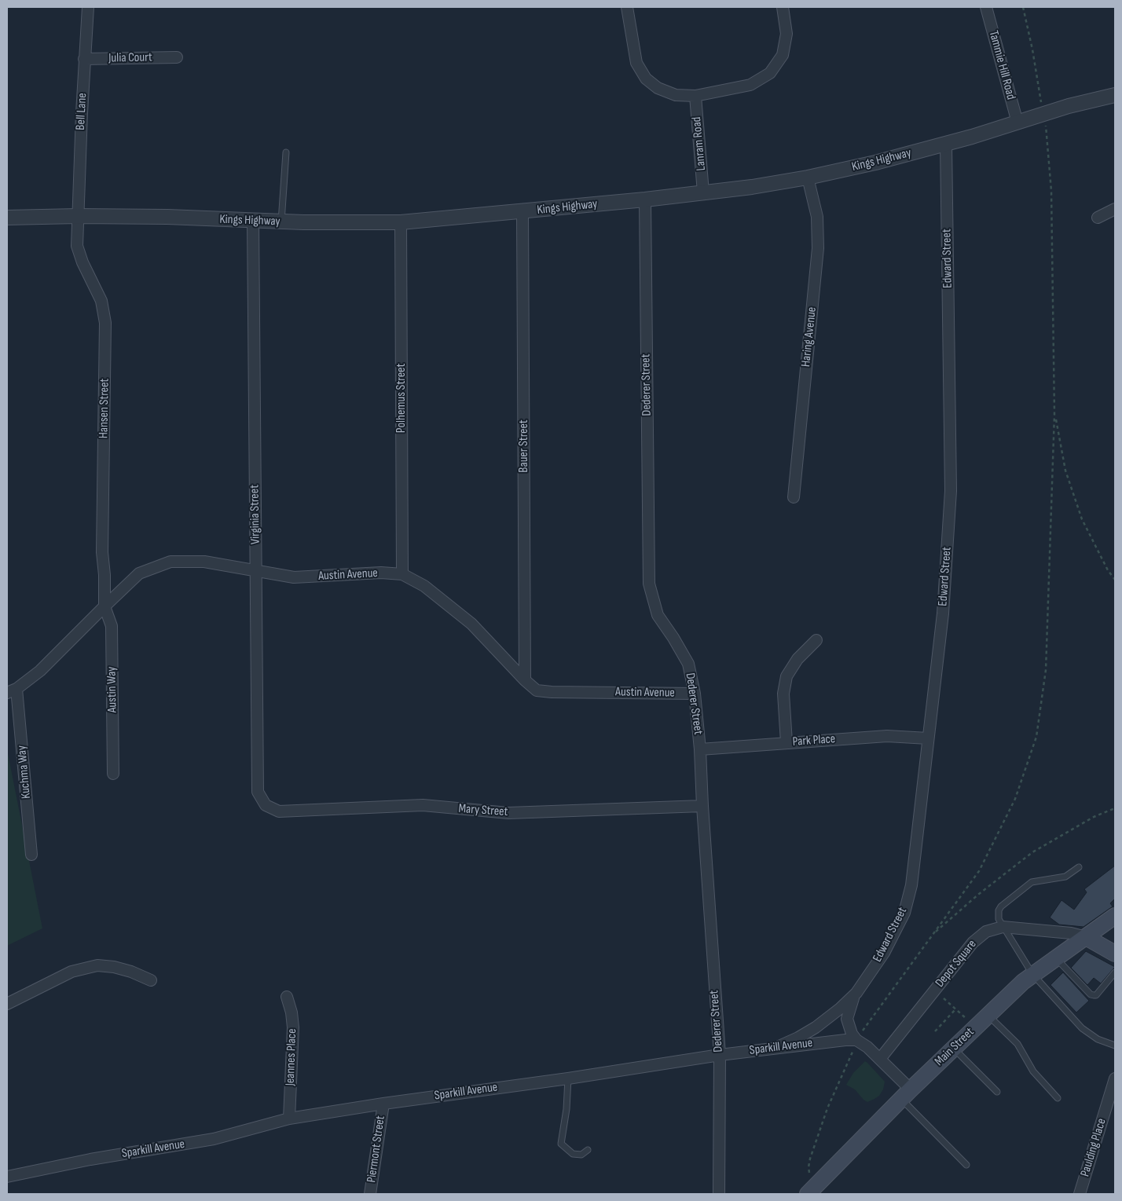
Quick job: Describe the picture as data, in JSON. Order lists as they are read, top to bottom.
{
  "streets": {
    "main road": ["Main Street"],
    "street": [
      "Julia Court",
      "Tammie Hill Road",
      "Bell Lane",
      "Lanram Road",
      "Kings Highway",
      "Edward Street",
      "Haring Avenue",
      "Dederer Street",
      "Polhemus Street",
      "Hansen Street",
      "Bauer Street",
      "Virginia Street",
      "Austin Avenue",
      "Austin Way",
      "Park Place",
      "Kuchma Way",
      "Mary Street",
      "Depot Square",
      "Sparkill Avenue",
      "Jeannes Place",
      "Paulding Place",
      "Piermont Street"
    ]
  },
  "crossings": [
    ["Julia Court", "Bell Lane"],
    ["Tammie Hill Road", "Kings Highway"],
    ["Bell Lane", "Kings Highway"],
    ["Bell Lane", "Hansen Street"],
    ["Lanram Road", "Kings Highway"],
    ["Kings Highway", "Edward Street"],
    ["Kings Highway", "Haring Avenue"],
    ["Kings Highway", "Dederer Street"],
    ["Kings Highway", "Polhemus Street"],
    ["Kings Highway", "Hansen Street"],
    ["Kings Highway", "Bauer Street"],
    ["Kings Highway", "Virginia Street"],
    ["Edward Street", "Park Place"],
    ["Dederer Street", "Austin Avenue"],
    ["Dederer Street", "Park Place"],
    ["Dederer Street", "Mary Street"],
    ["Dederer Street", "Sparkill Avenue"],
    ["Polhemus Street", "Austin Avenue"],
    ["Hansen Street", "Austin Avenue"],
    ["Hansen Street", "Austin Way"],
    ["Bauer Street", "Austin Avenue"],
    ["Virginia Street", "Austin Avenue"],
    ["Virginia Street", "Mary Street"],
    ["Austin Avenue", "Austin Way"],
    ["Austin Avenue", "Kuchma Way"],
    ["Depot Square", "Main Street"],
    ["Sparkill Avenue", "Jeannes Place"],
    ["Sparkill Avenue", "Piermont Street"]
  ]
}
